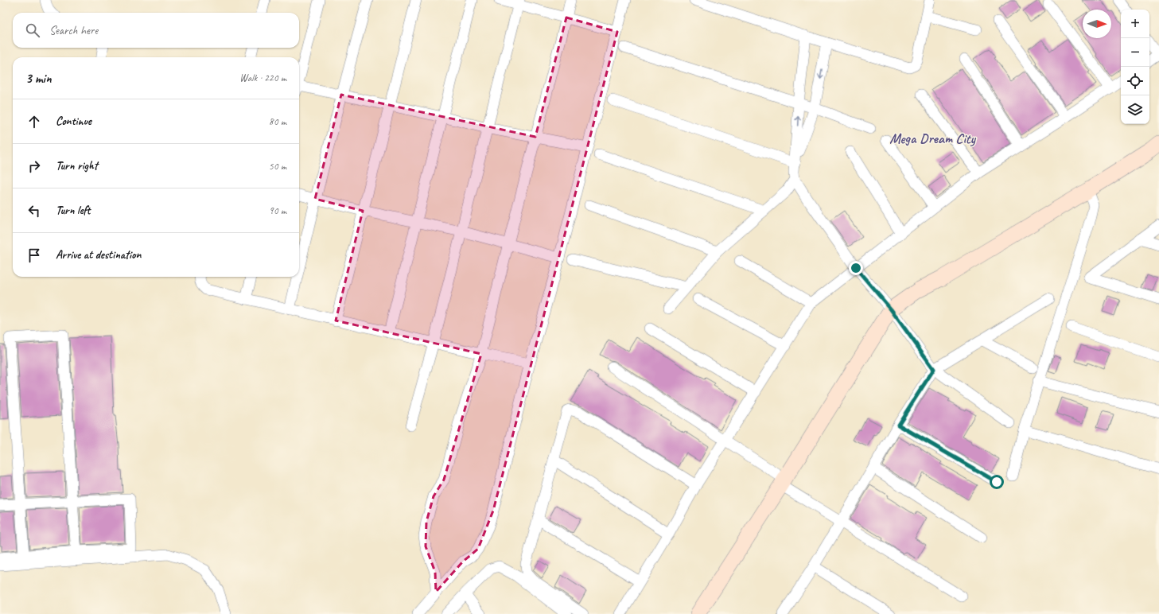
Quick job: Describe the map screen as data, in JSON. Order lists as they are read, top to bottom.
{
  "districts": ["Mega Dream City"],
  "north": "right",
  "page": {
    "map_buttons": ["+", "−"],
    "search": "Search here",
    "heading": ["3 min", "Walk · 220 m"],
    "list": [
      ["Continue", "80 m"],
      ["Turn right", "50 m"],
      ["Turn left", "90 m"],
      "Arrive at destination"
    ]
  }
}
